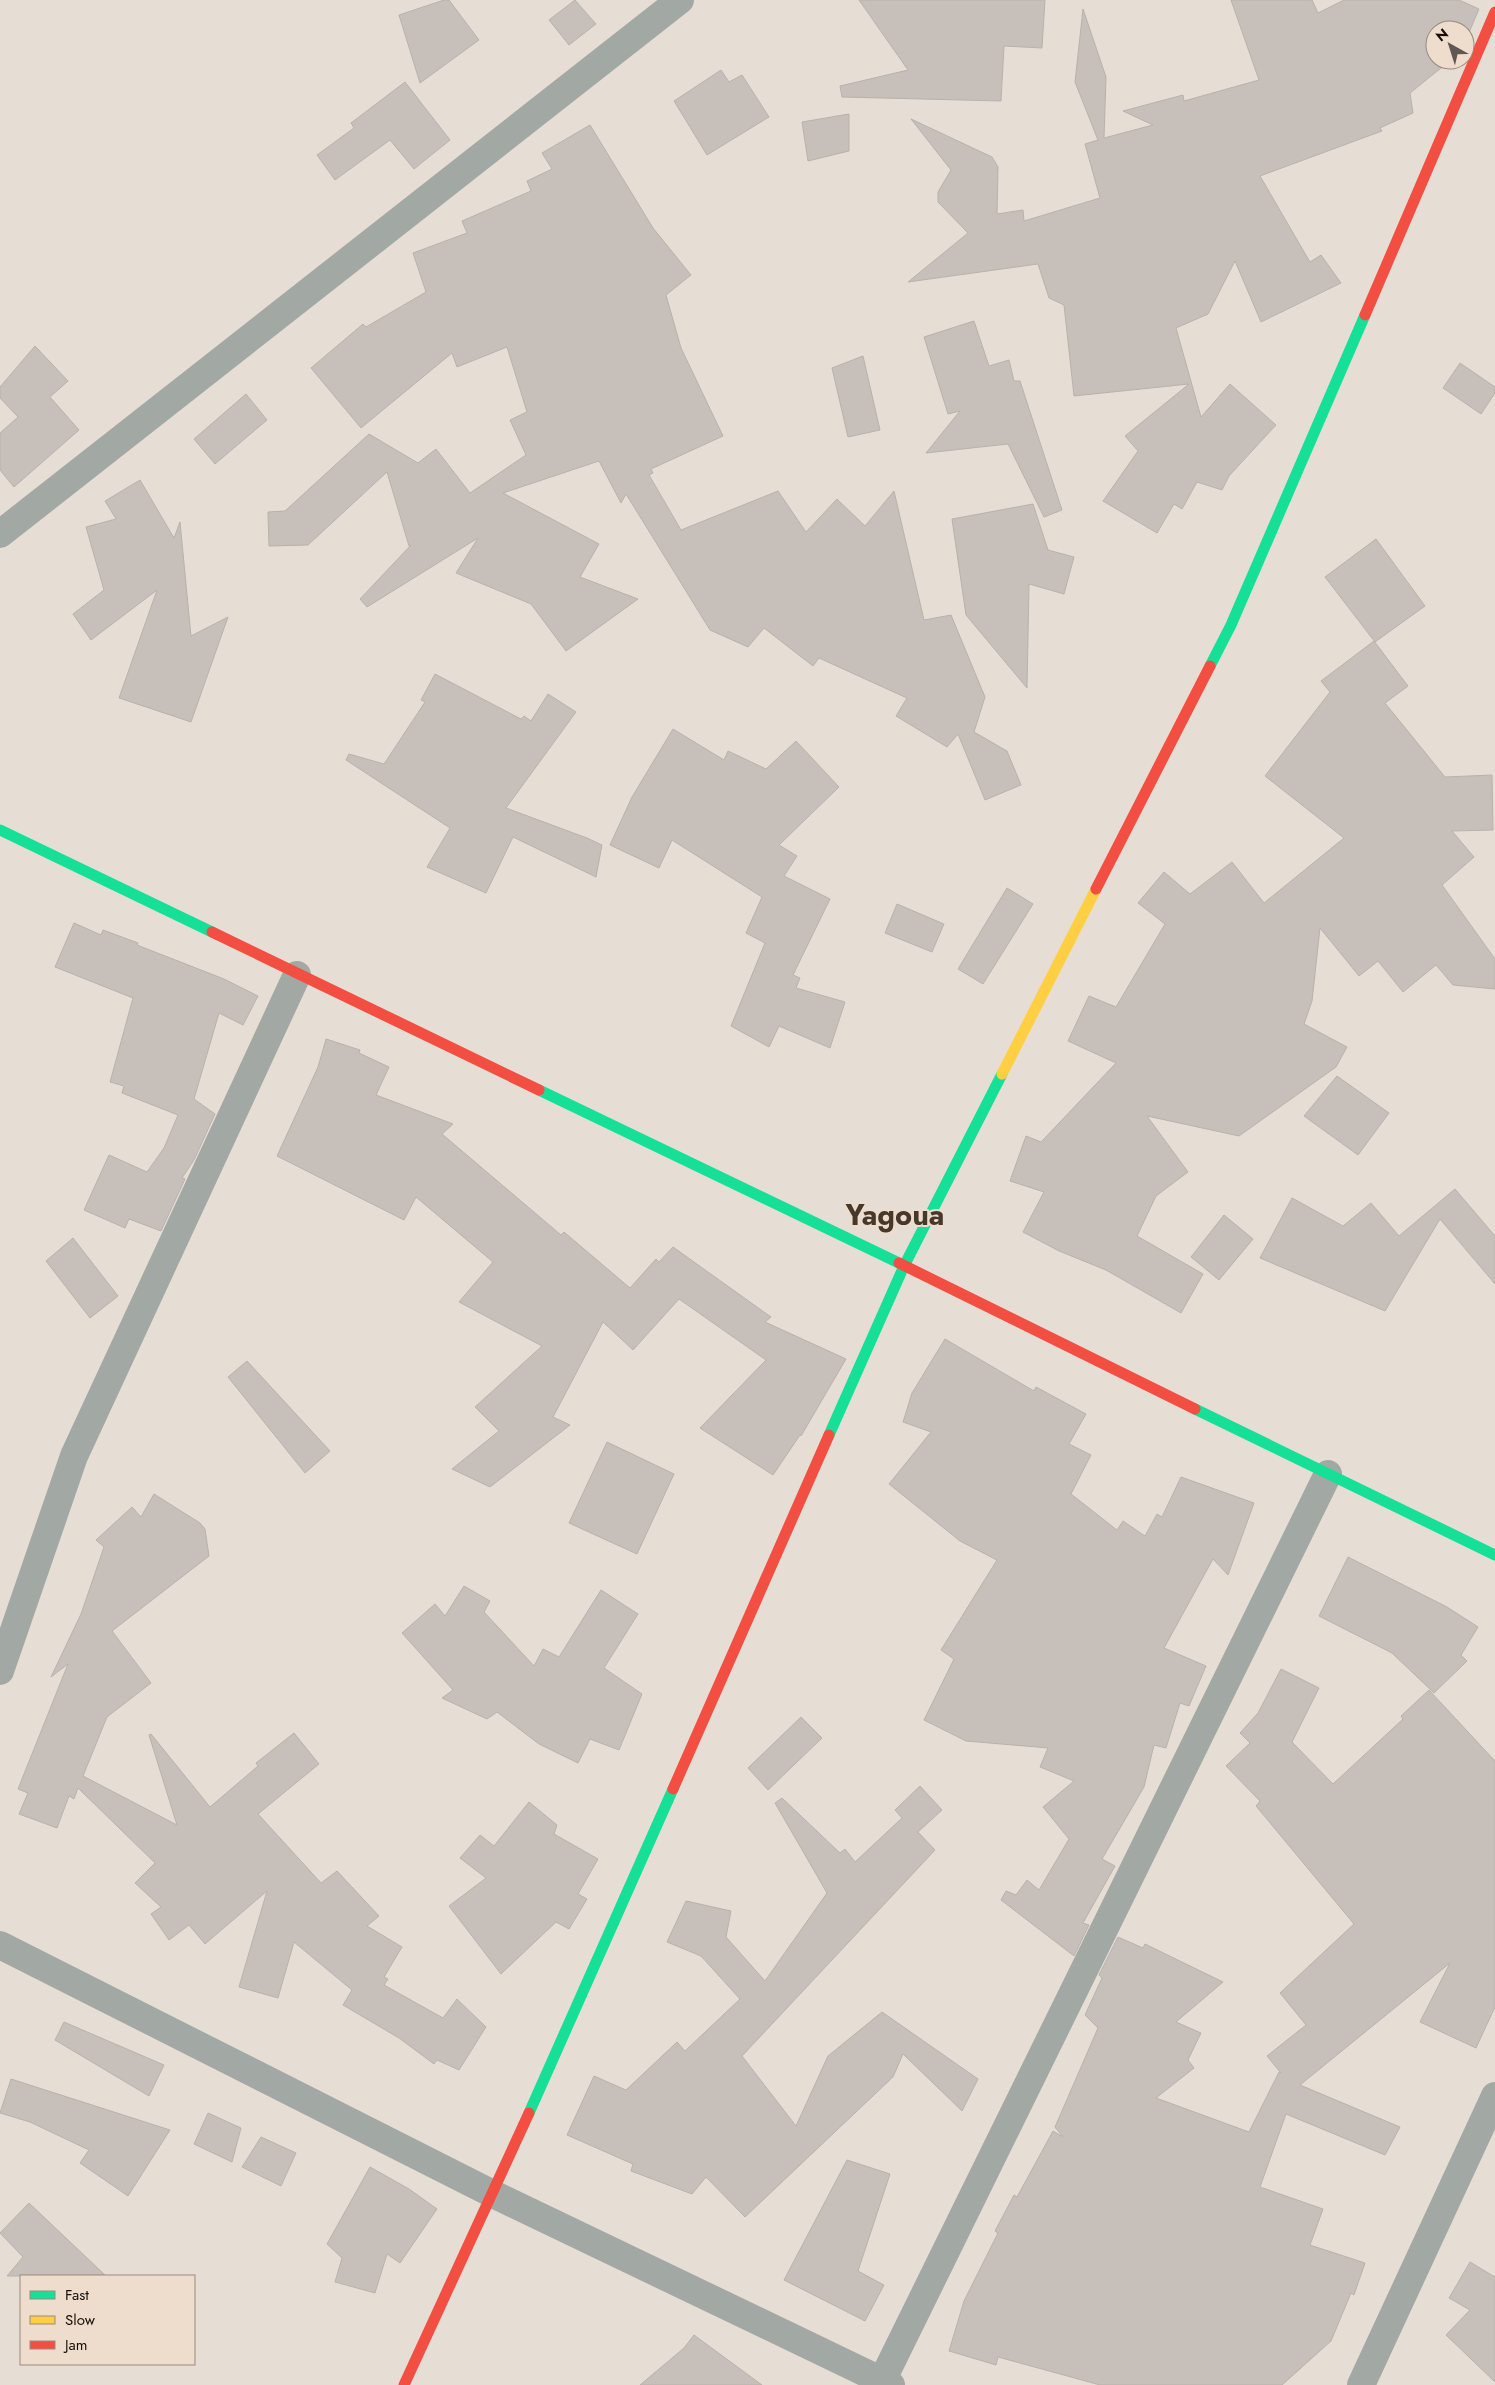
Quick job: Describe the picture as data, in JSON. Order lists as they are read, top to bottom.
{
  "districts": ["Yagoua"],
  "legend": ["Fast", "Slow", "Jam"],
  "north": "top left"
}
